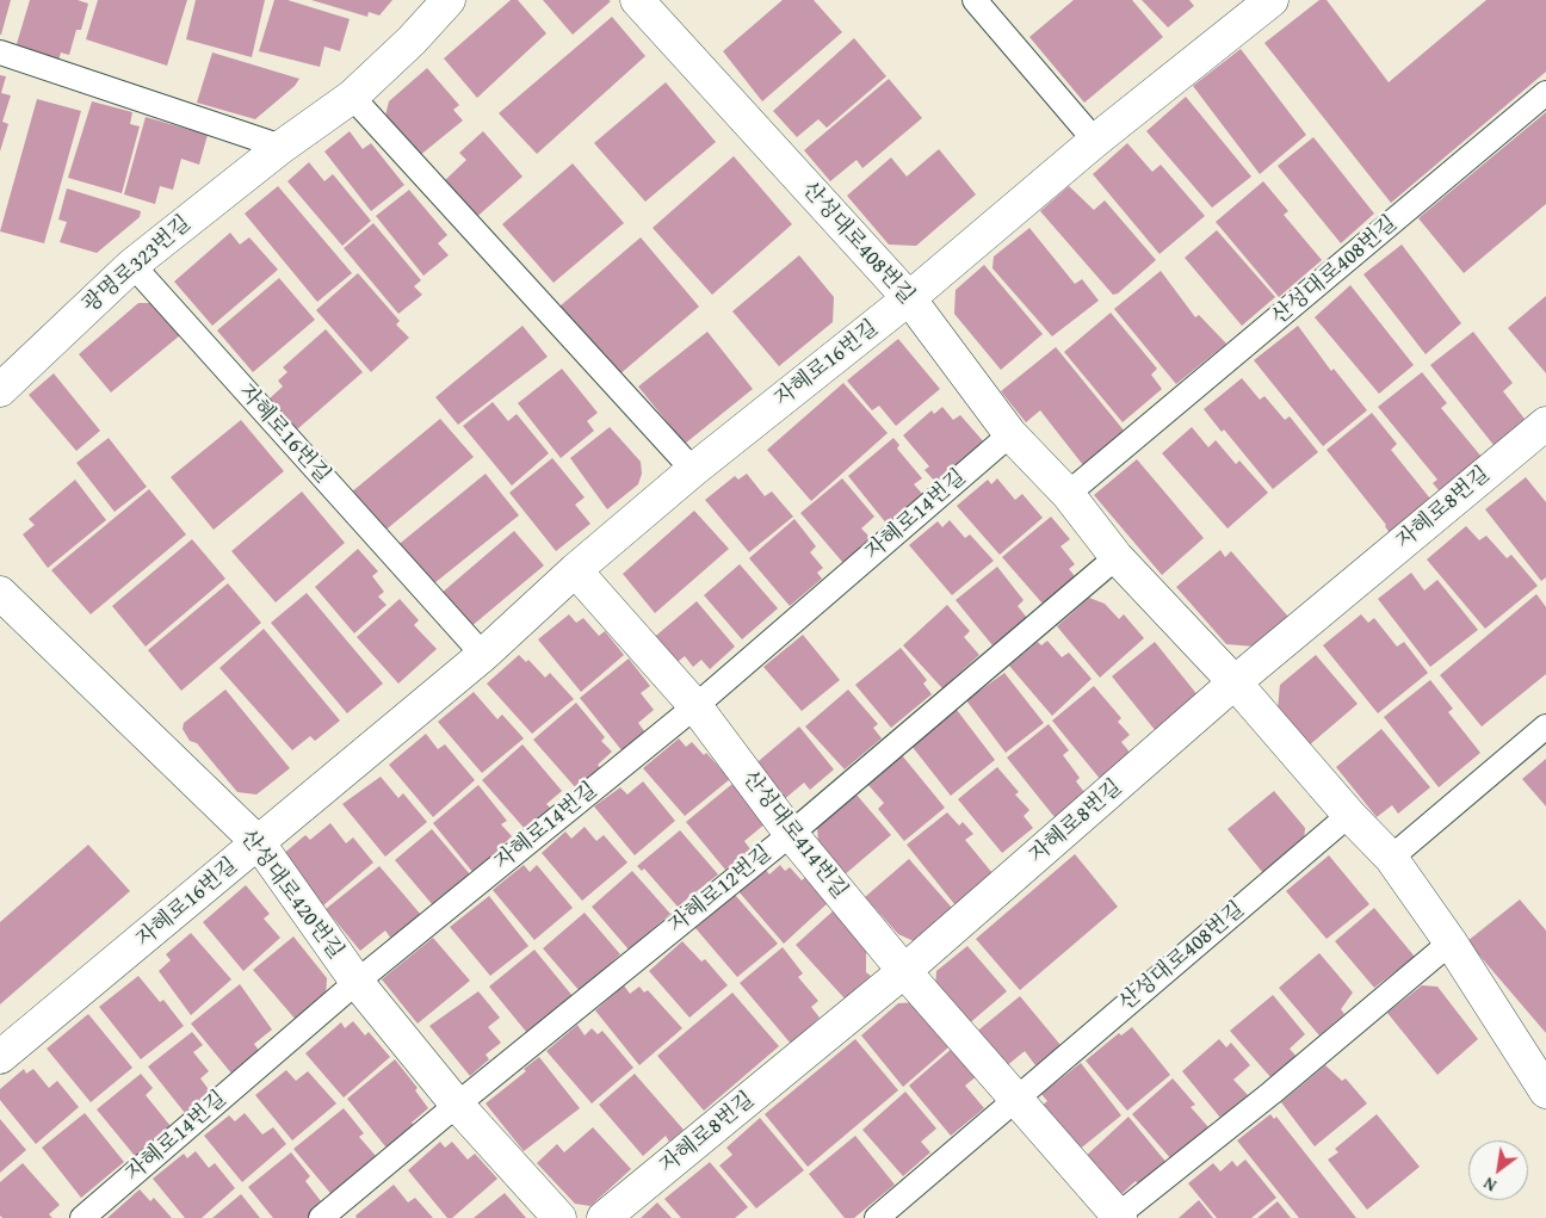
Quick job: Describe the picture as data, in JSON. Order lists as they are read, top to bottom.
{
  "streets": {
    "street": [
      "산성대로408번길",
      "광명로323번길",
      "자혜로16번길",
      "자혜로8번길",
      "산성대로414번길",
      "산성대로420번길"
    ],
    "lane": ["자혜로14번길", "자혜로12번길"]
  },
  "crossings": [
    ["산성대로408번길", "자혜로16번길"],
    ["산성대로408번길", "자혜로8번길"],
    ["산성대로408번길", "자혜로14번길"],
    ["산성대로408번길", "산성대로414번길"],
    ["산성대로408번길", "자혜로12번길"],
    ["광명로323번길", "자혜로16번길"],
    ["자혜로16번길", "산성대로414번길"],
    ["자혜로16번길", "산성대로420번길"],
    ["자혜로8번길", "산성대로414번길"],
    ["자혜로14번길", "산성대로414번길"],
    ["자혜로14번길", "산성대로420번길"],
    ["산성대로414번길", "자혜로12번길"],
    ["자혜로12번길", "산성대로420번길"]
  ],
  "north": "bottom left"
}
